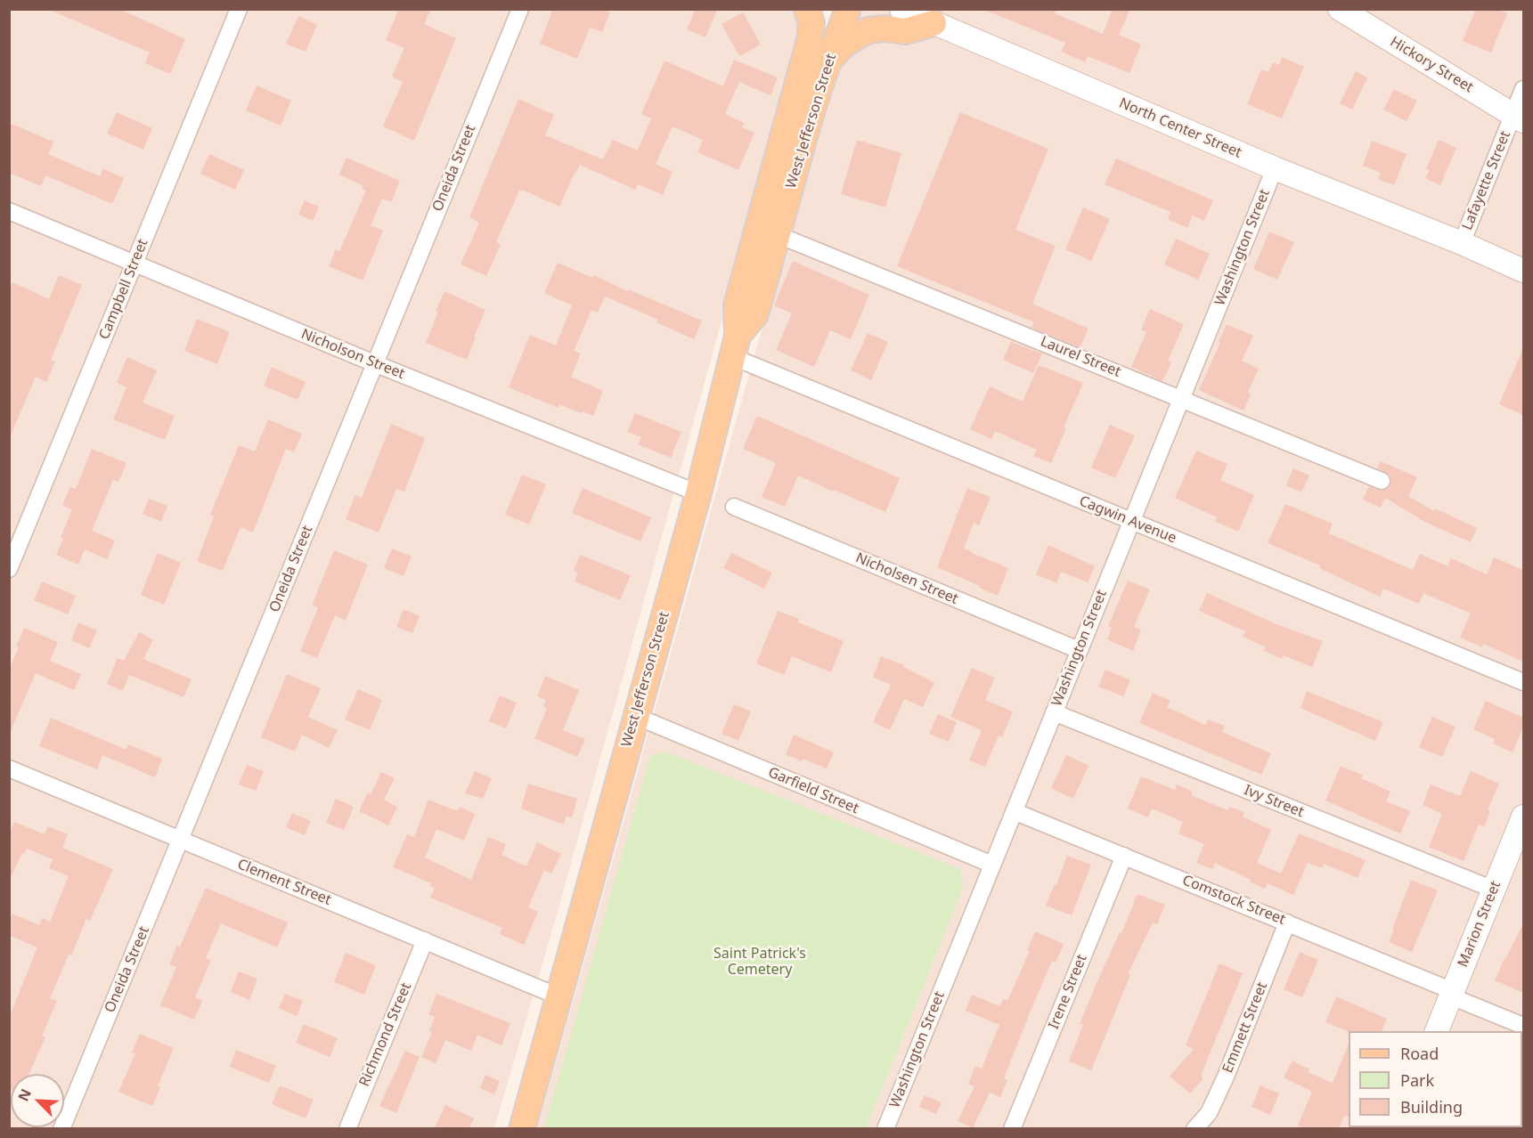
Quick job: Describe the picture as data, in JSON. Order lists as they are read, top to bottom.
{
  "streets": {
    "main road": ["West Jefferson Street"],
    "street": [
      "Hickory Street",
      "North Center Street",
      "Oneida Street",
      "Lafayette Street",
      "Washington Street",
      "Campbell Street",
      "Nicholson Street",
      "Laurel Street",
      "Cagwin Avenue",
      "Nicholsen Street",
      "Garfield Street",
      "Ivy Street",
      "Clement Street",
      "Comstock Street",
      "Marion Street",
      "Irene Street",
      "Emmett Street",
      "Richmond Street"
    ]
  },
  "crossings": [
    ["Hickory Street", "Lafayette Street"],
    ["West Jefferson Street", "Nicholson Street"],
    ["West Jefferson Street", "Laurel Street"],
    ["West Jefferson Street", "Cagwin Avenue"],
    ["West Jefferson Street", "Garfield Street"],
    ["West Jefferson Street", "Clement Street"],
    ["North Center Street", "Lafayette Street"],
    ["North Center Street", "Washington Street"],
    ["Oneida Street", "Nicholson Street"],
    ["Oneida Street", "Clement Street"],
    ["Washington Street", "Laurel Street"],
    ["Washington Street", "Cagwin Avenue"],
    ["Washington Street", "Nicholsen Street"],
    ["Washington Street", "Garfield Street"],
    ["Washington Street", "Ivy Street"],
    ["Washington Street", "Comstock Street"],
    ["Campbell Street", "Nicholson Street"],
    ["Ivy Street", "Marion Street"],
    ["Clement Street", "Richmond Street"],
    ["Comstock Street", "Marion Street"],
    ["Comstock Street", "Irene Street"],
    ["Comstock Street", "Emmett Street"]
  ],
  "parks": ["Saint Patrick's Cemetery"],
  "legend": ["Road", "Park", "Building"],
  "north": "top left"
}
